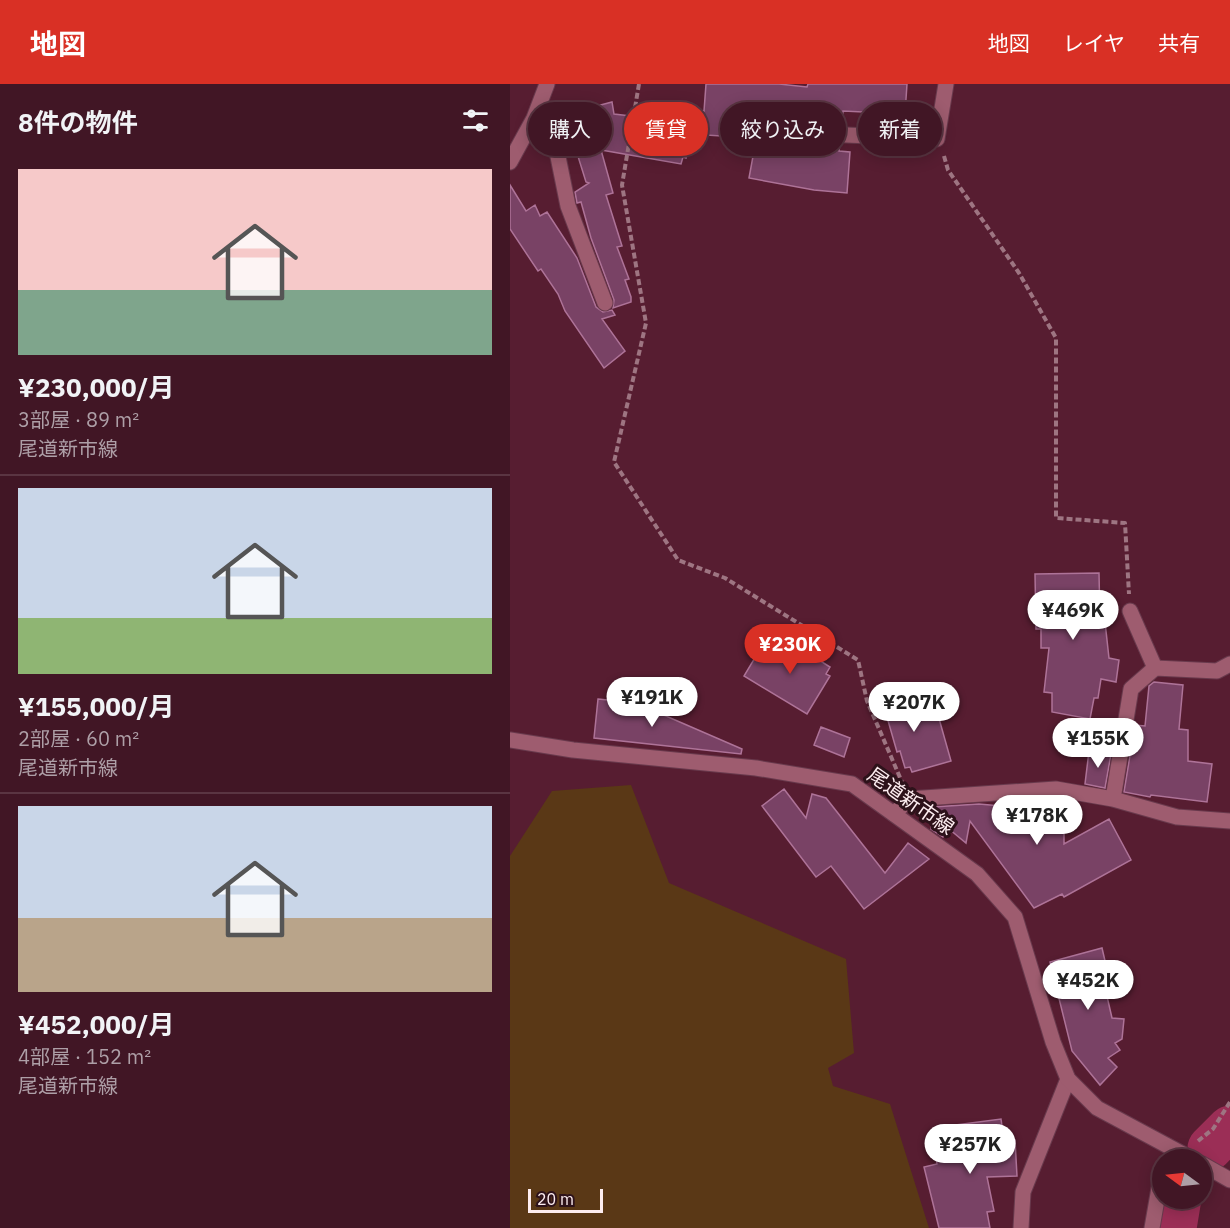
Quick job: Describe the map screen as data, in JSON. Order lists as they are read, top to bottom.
{
  "streets": {
    "street": ["尾道新市線"]
  },
  "scale_bar": "20 m",
  "north": "left",
  "page": {
    "header": "地図",
    "nav": ["地図", "レイヤ", "共有"],
    "heading": "8件の物件",
    "chip": [
      "購入",
      "賃貸",
      "絞り込み",
      "新着"
    ],
    "list": [
      {
        "name": "¥230,000/月",
        "note": "3部屋 · 89 m² · 尾道新市線"
      },
      {
        "name": "¥155,000/月",
        "note": "2部屋 · 60 m² · 尾道新市線"
      },
      {
        "name": "¥452,000/月",
        "note": "4部屋 · 152 m² · 尾道新市線"
      }
    ],
    "price": [
      "¥469K",
      "¥230K",
      "¥191K",
      "¥207K",
      "¥155K",
      "¥178K",
      "¥452K",
      "¥257K"
    ],
    "scale": "20 m"
  }
}
